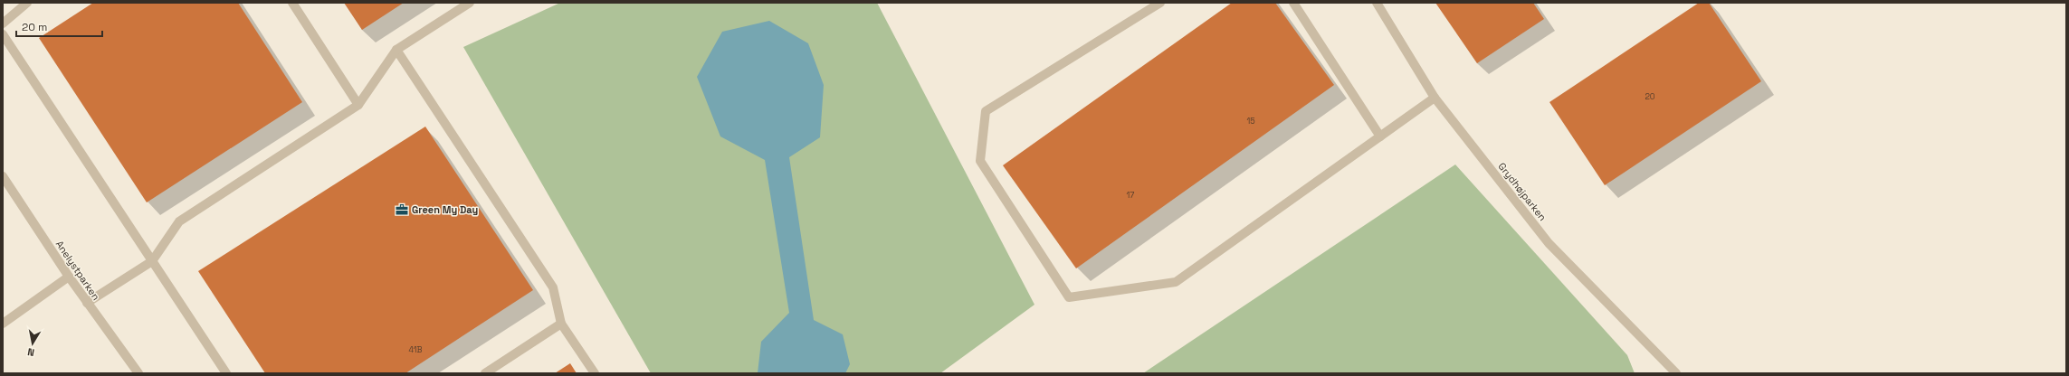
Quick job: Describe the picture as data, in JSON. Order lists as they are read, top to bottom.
{
  "streets": {
    "street": ["Grydhøjparken", "Anelystparken"]
  },
  "places": {
    "office": ["Green My Day"]
  },
  "house_numbers": [
    "20",
    "15",
    "17",
    "41B"
  ],
  "scale_bar": "20 m",
  "north": "bottom"
}
